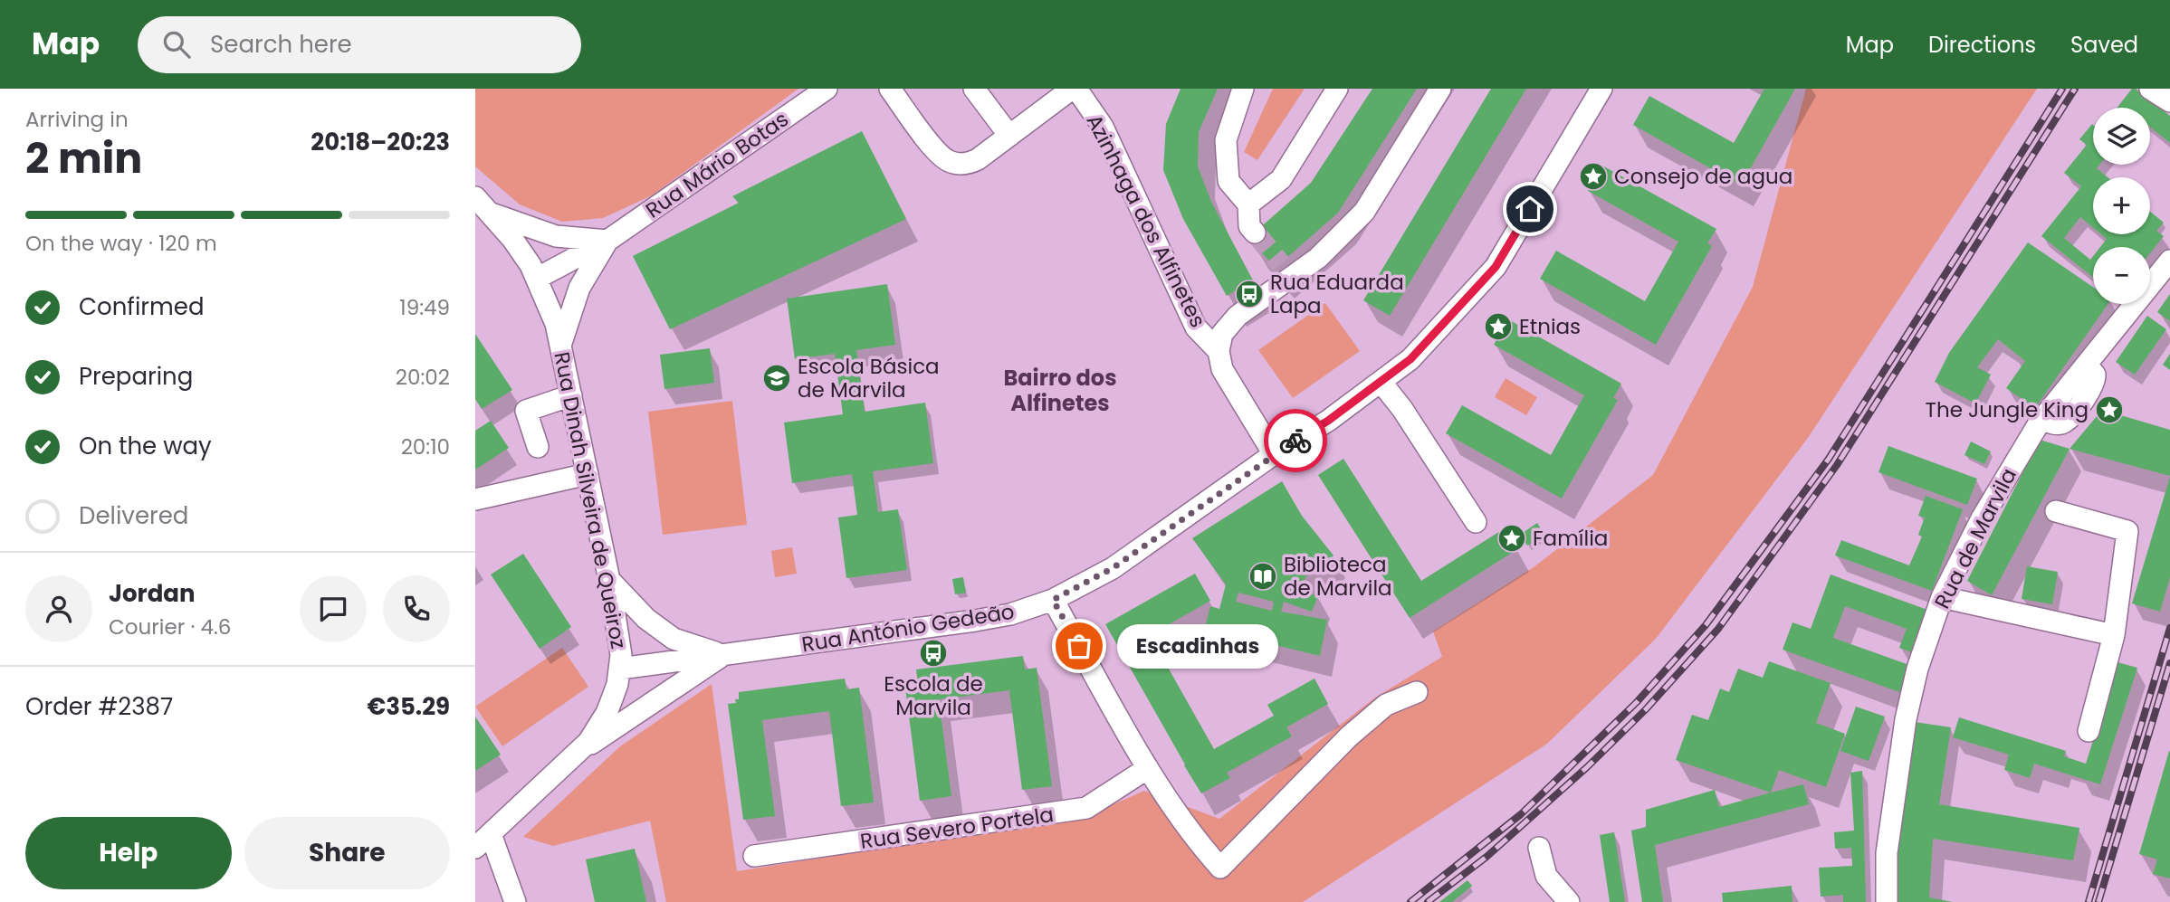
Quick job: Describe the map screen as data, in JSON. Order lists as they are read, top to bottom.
{
  "streets": {
    "street": [
      "Rua Mário Botas",
      "Azinhaga dos Alfinetes",
      "Rua Dinah Silveira de Queiroz",
      "Rua de Marvila",
      "Rua António Gedeão",
      "Rua Severo Portela"
    ]
  },
  "crossings": [
    ["Rua Mário Botas", "Rua Dinah Silveira de Queiroz"],
    ["Rua Dinah Silveira de Queiroz", "Rua António Gedeão"]
  ],
  "districts": ["Bairro dos Alfinetes"],
  "places": {
    "place": [
      "Consejo de agua",
      "Etnias",
      "The Jungle King",
      "Família"
    ],
    "bus stop": ["Rua Eduarda Lapa", "Escola de Marvila"],
    "school or university": ["Escola Básica de Marvila"],
    "library": ["Biblioteca de Marvila"],
    "other": ["Escadinhas"]
  },
  "page": {
    "header": "Map",
    "search": "Search here",
    "nav": ["Map", "Directions", "Saved"],
    "heading": ["2 min", "Arriving in", "20:18–20:23"],
    "panel": [
      "Jordan",
      "Courier · 4.6",
      "Order #2387",
      "€35.29"
    ],
    "map_buttons": ["+", "−"],
    "bar": "On the way · 120 m",
    "list": [
      ["Confirmed", "19:49"],
      ["Preparing", "20:02"],
      ["On the way", "20:10"],
      "Delivered"
    ],
    "bubble": "Escadinhas",
    "buttons": ["Help", "Share"]
  }
}
